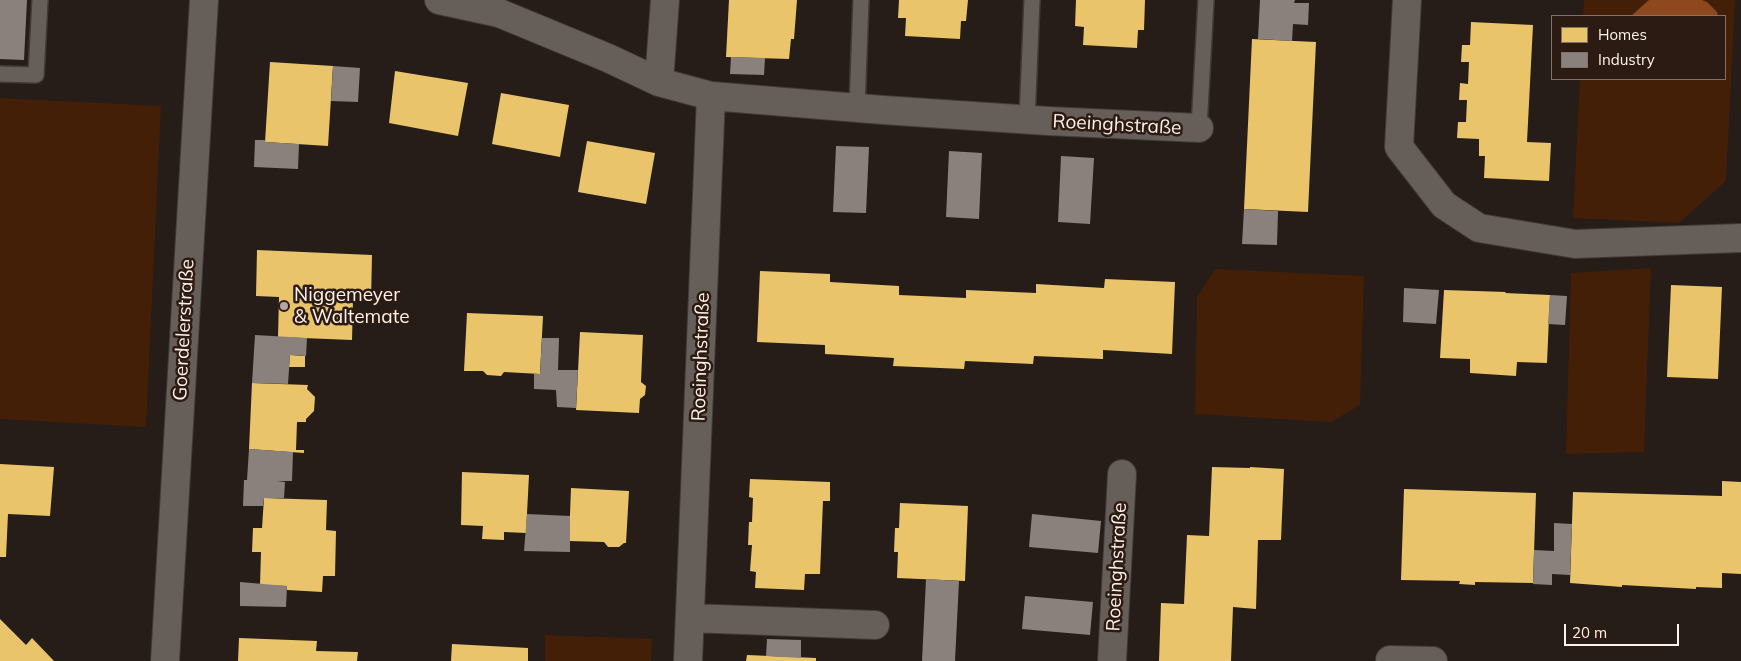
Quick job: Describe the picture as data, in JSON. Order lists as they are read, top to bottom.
{
  "streets": {
    "street": ["Roeinghstraße", "Goerdelerstraße"]
  },
  "places": ["Niggemeyer & Waltemate"],
  "legend": ["Homes", "Industry"],
  "scale_bar": "20 m"
}
